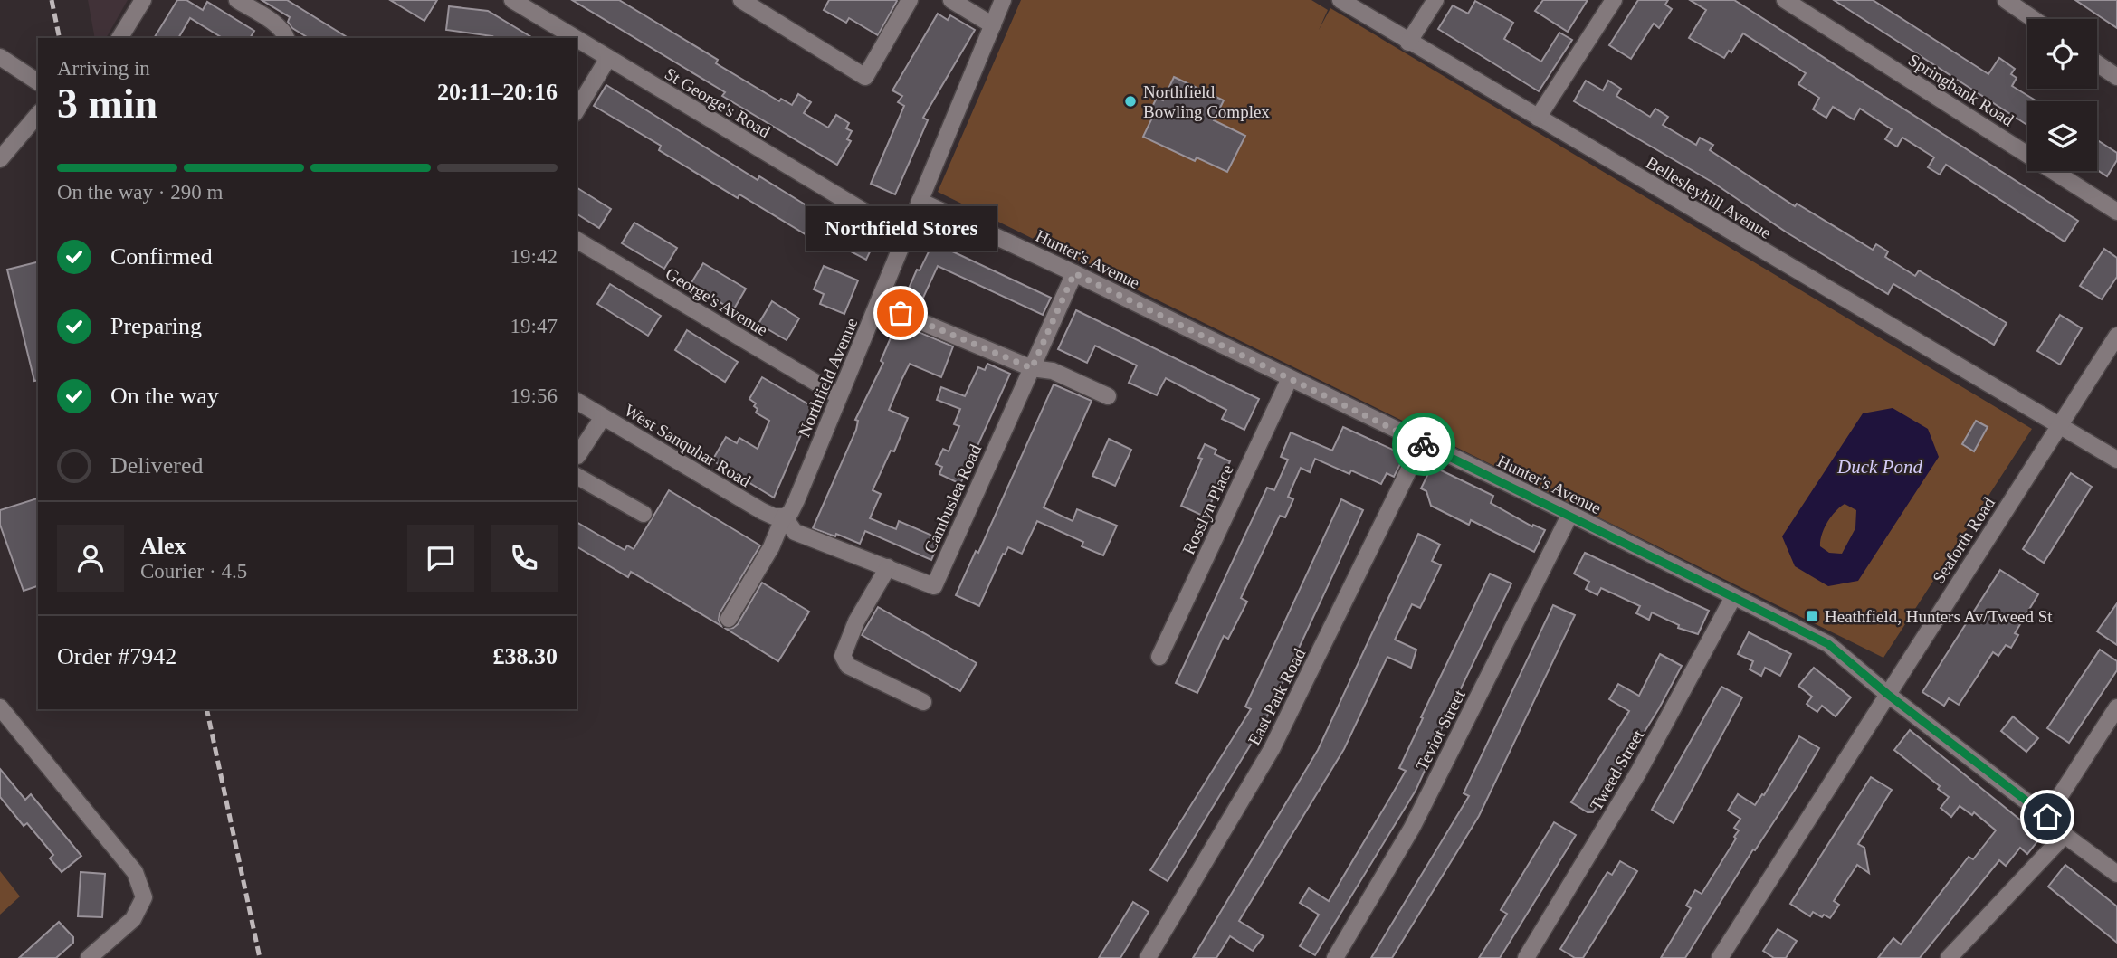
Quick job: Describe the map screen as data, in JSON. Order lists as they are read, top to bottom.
{
  "streets": {
    "street": [
      "Springbank Road",
      "St George's Road",
      "Bellesleyhill Avenue",
      "Hunter's Avenue",
      "George's Avenue",
      "Northfield Avenue",
      "West Sanquhar Road",
      "Cambuslea Road",
      "Rosslyn Place",
      "Seaforth Road",
      "East Park Road",
      "Teviot Street",
      "Tweed Street"
    ]
  },
  "crossings": [
    ["St George's Road", "Northfield Avenue"],
    ["Bellesleyhill Avenue", "Seaforth Road"],
    ["Hunter's Avenue", "Northfield Avenue"],
    ["Hunter's Avenue", "Cambuslea Road"],
    ["Hunter's Avenue", "Rosslyn Place"],
    ["Hunter's Avenue", "Seaforth Road"],
    ["Hunter's Avenue", "East Park Road"],
    ["Hunter's Avenue", "Teviot Street"],
    ["Hunter's Avenue", "Tweed Street"],
    ["George's Avenue", "Northfield Avenue"],
    ["Northfield Avenue", "West Sanquhar Road"],
    ["Northfield Avenue", "Cambuslea Road"],
    ["West Sanquhar Road", "Cambuslea Road"]
  ],
  "water": ["Duck Pond"],
  "places": {
    "other": ["Northfield Bowling Complex", "Northfield Stores"],
    "transit": ["Heathfield, Hunters Av/Tweed St"]
  },
  "page": {
    "heading": ["3 min", "Arriving in", "20:11–20:16"],
    "panel": [
      "Alex",
      "Courier · 4.5",
      "Order #7942",
      "£38.30"
    ],
    "bar": "On the way · 290 m",
    "bubble": "Northfield Stores",
    "list": [
      ["Confirmed", "19:42"],
      ["Preparing", "19:47"],
      ["On the way", "19:56"],
      "Delivered"
    ]
  }
}
